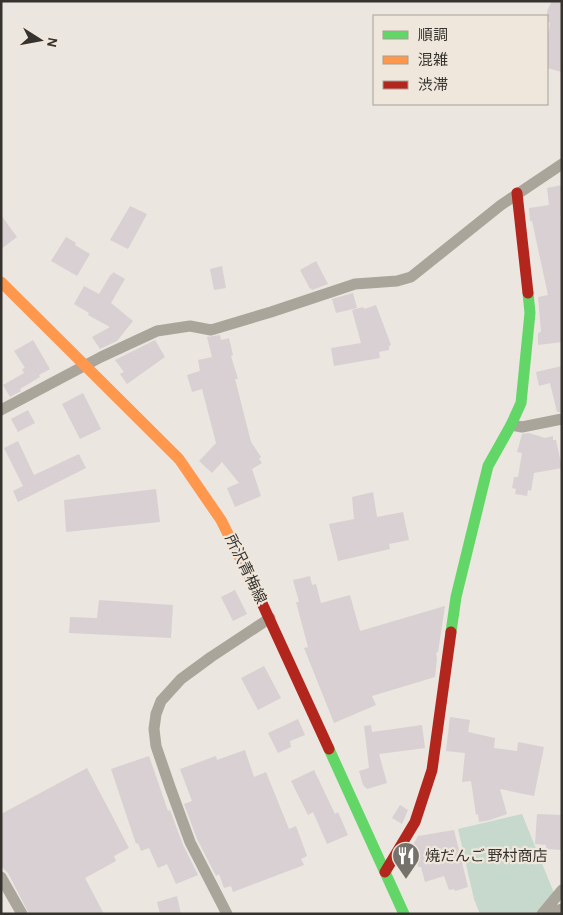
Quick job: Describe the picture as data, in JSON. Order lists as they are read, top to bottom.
{
  "streets": {
    "main road": ["所沢青梅線"]
  },
  "places": {
    "restaurant": ["焼だんご 野村商店"]
  },
  "legend": ["順調", "混雑", "渋滞"],
  "north": "right"
}
